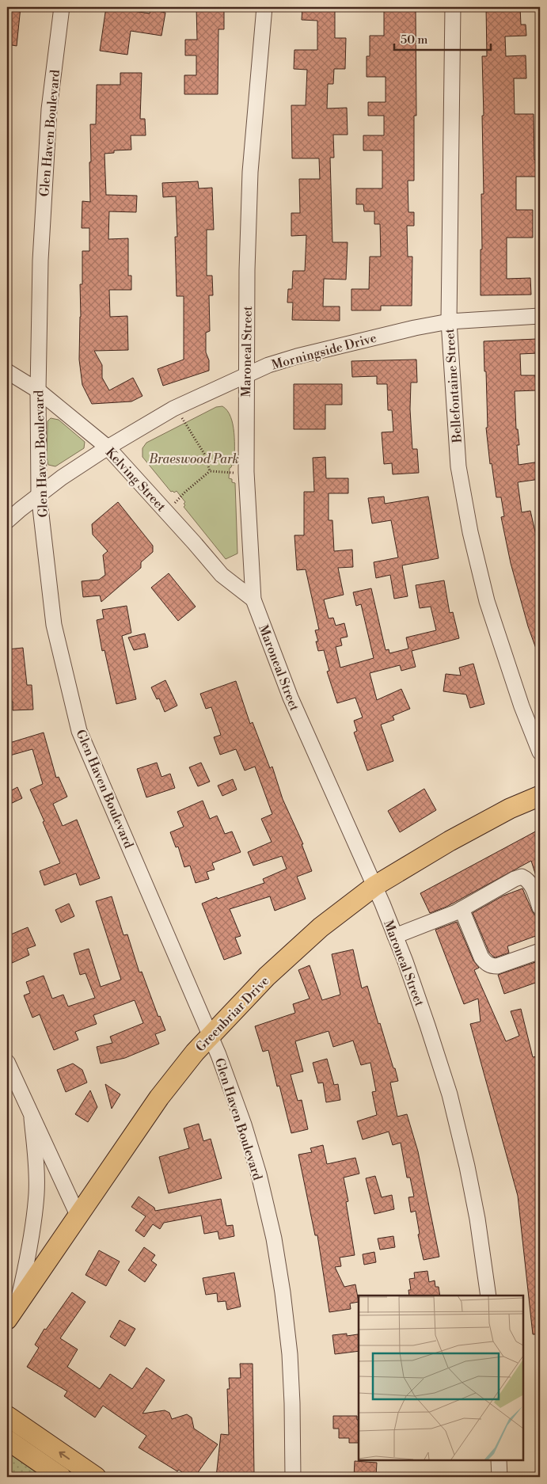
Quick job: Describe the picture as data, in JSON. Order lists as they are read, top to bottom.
{
  "streets": {
    "main road": ["Greenbriar Drive"],
    "street": [
      "Glen Haven Boulevard",
      "Morningside Drive",
      "Maroneal Street",
      "Bellefontaine Street",
      "Kelving Street"
    ]
  },
  "crossings": [
    ["Glen Haven Boulevard", "Morningside Drive"],
    ["Glen Haven Boulevard", "Kelving Street"],
    ["Glen Haven Boulevard", "Greenbriar Drive"],
    ["Morningside Drive", "Maroneal Street"],
    ["Morningside Drive", "Bellefontaine Street"],
    ["Morningside Drive", "Kelving Street"],
    ["Maroneal Street", "Kelving Street"],
    ["Maroneal Street", "Greenbriar Drive"]
  ],
  "parks": ["Braeswood Park"],
  "scale_bar": "50 m"
}
